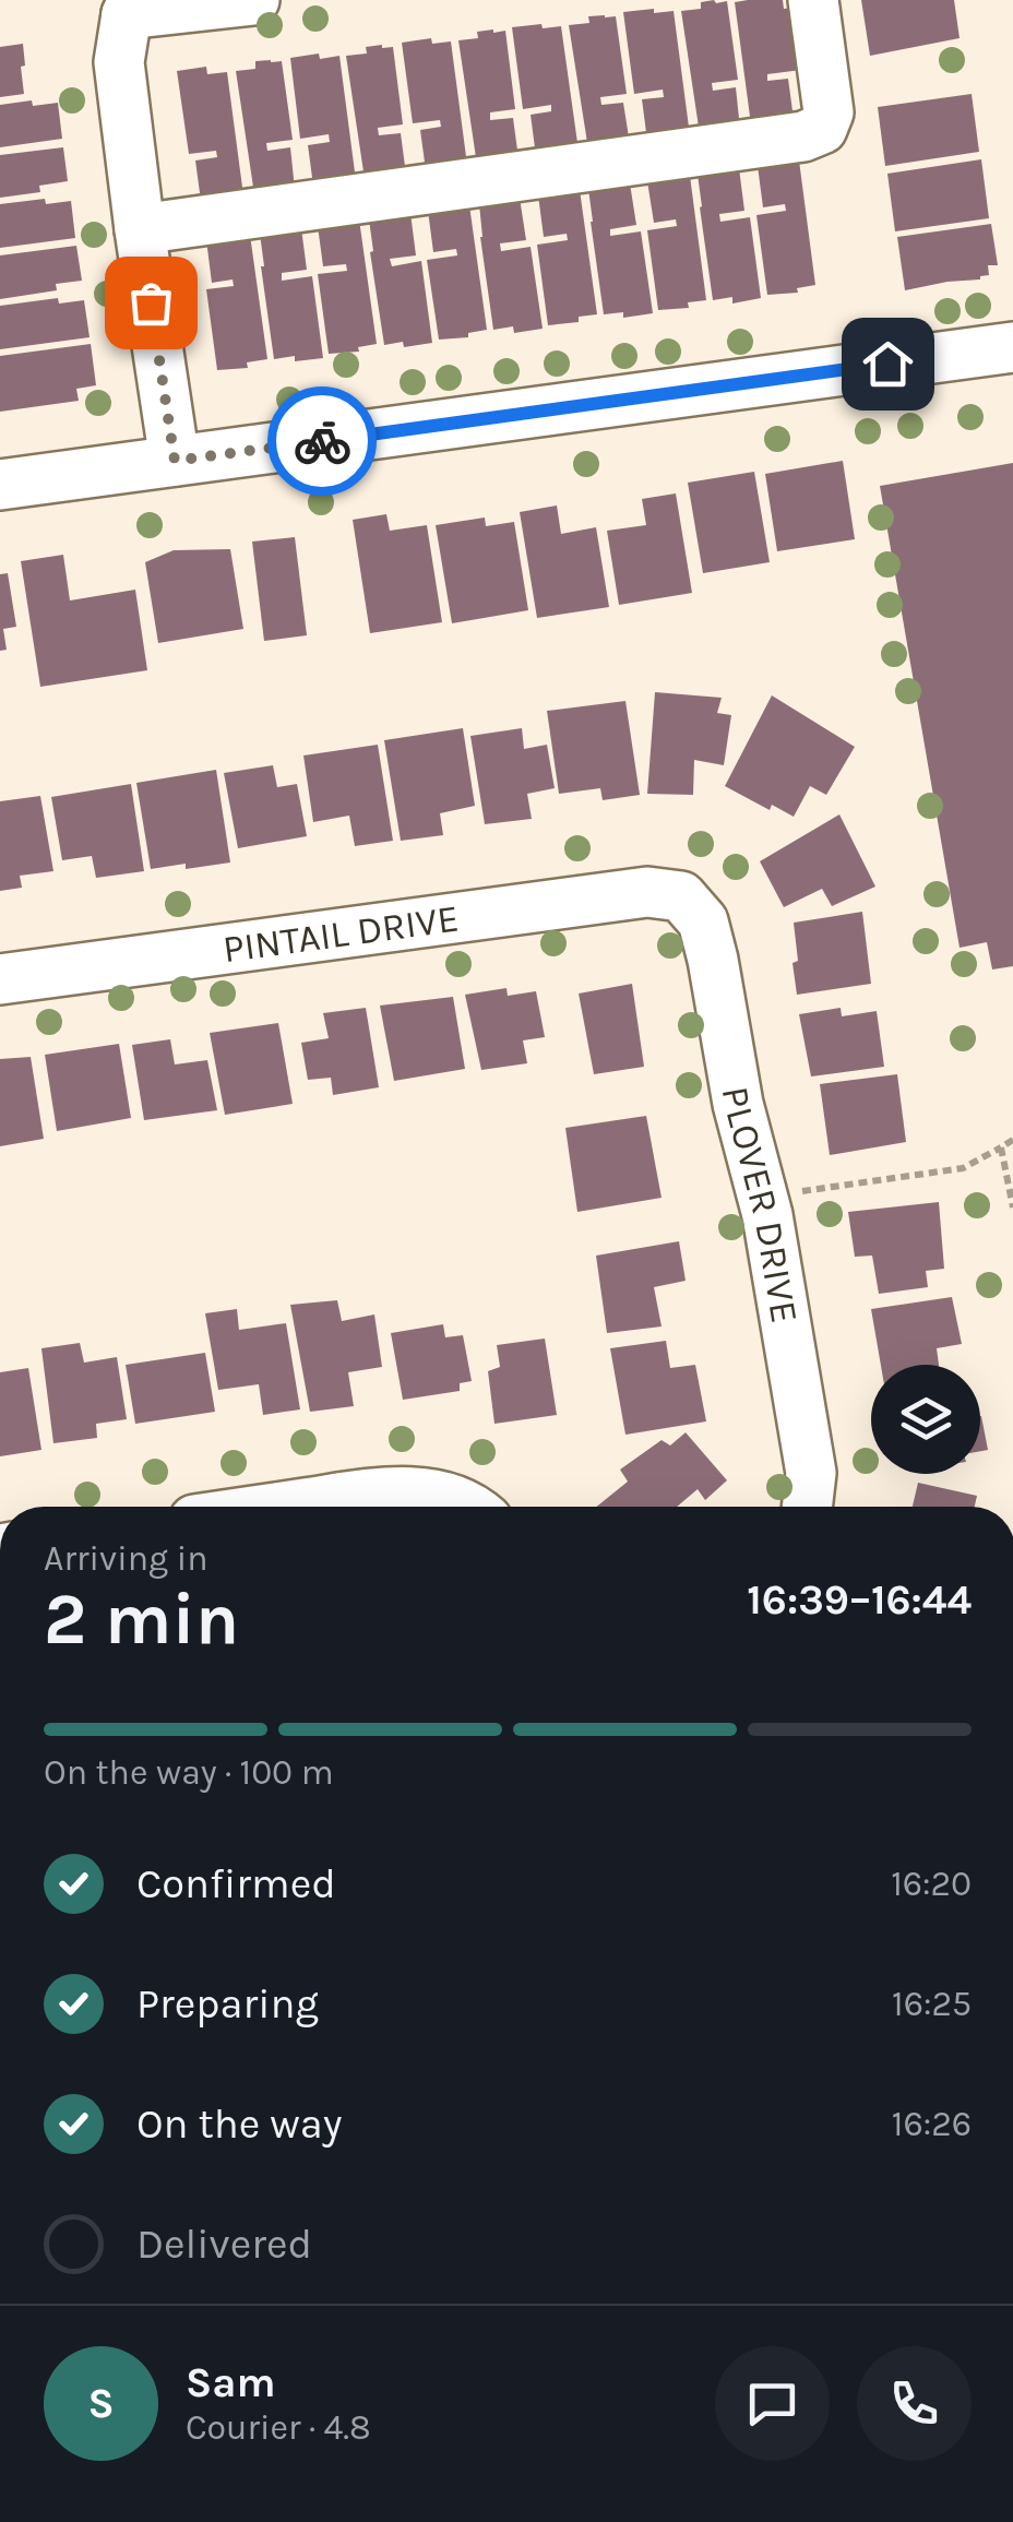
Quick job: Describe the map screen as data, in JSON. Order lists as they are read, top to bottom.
{
  "streets": {
    "street": ["PINTAIL DRIVE", "PLOVER DRIVE"]
  },
  "crossings": [
    ["PINTAIL DRIVE", "PLOVER DRIVE"]
  ],
  "page": {
    "heading": ["2 min", "Arriving in", "16:39–16:44"],
    "panel": ["Sam", "Courier · 4.8"],
    "bar": "On the way · 100 m",
    "list": [
      ["Confirmed", "16:20"],
      ["Preparing", "16:25"],
      ["On the way", "16:26"],
      "Delivered"
    ],
    "round": "S"
  }
}
